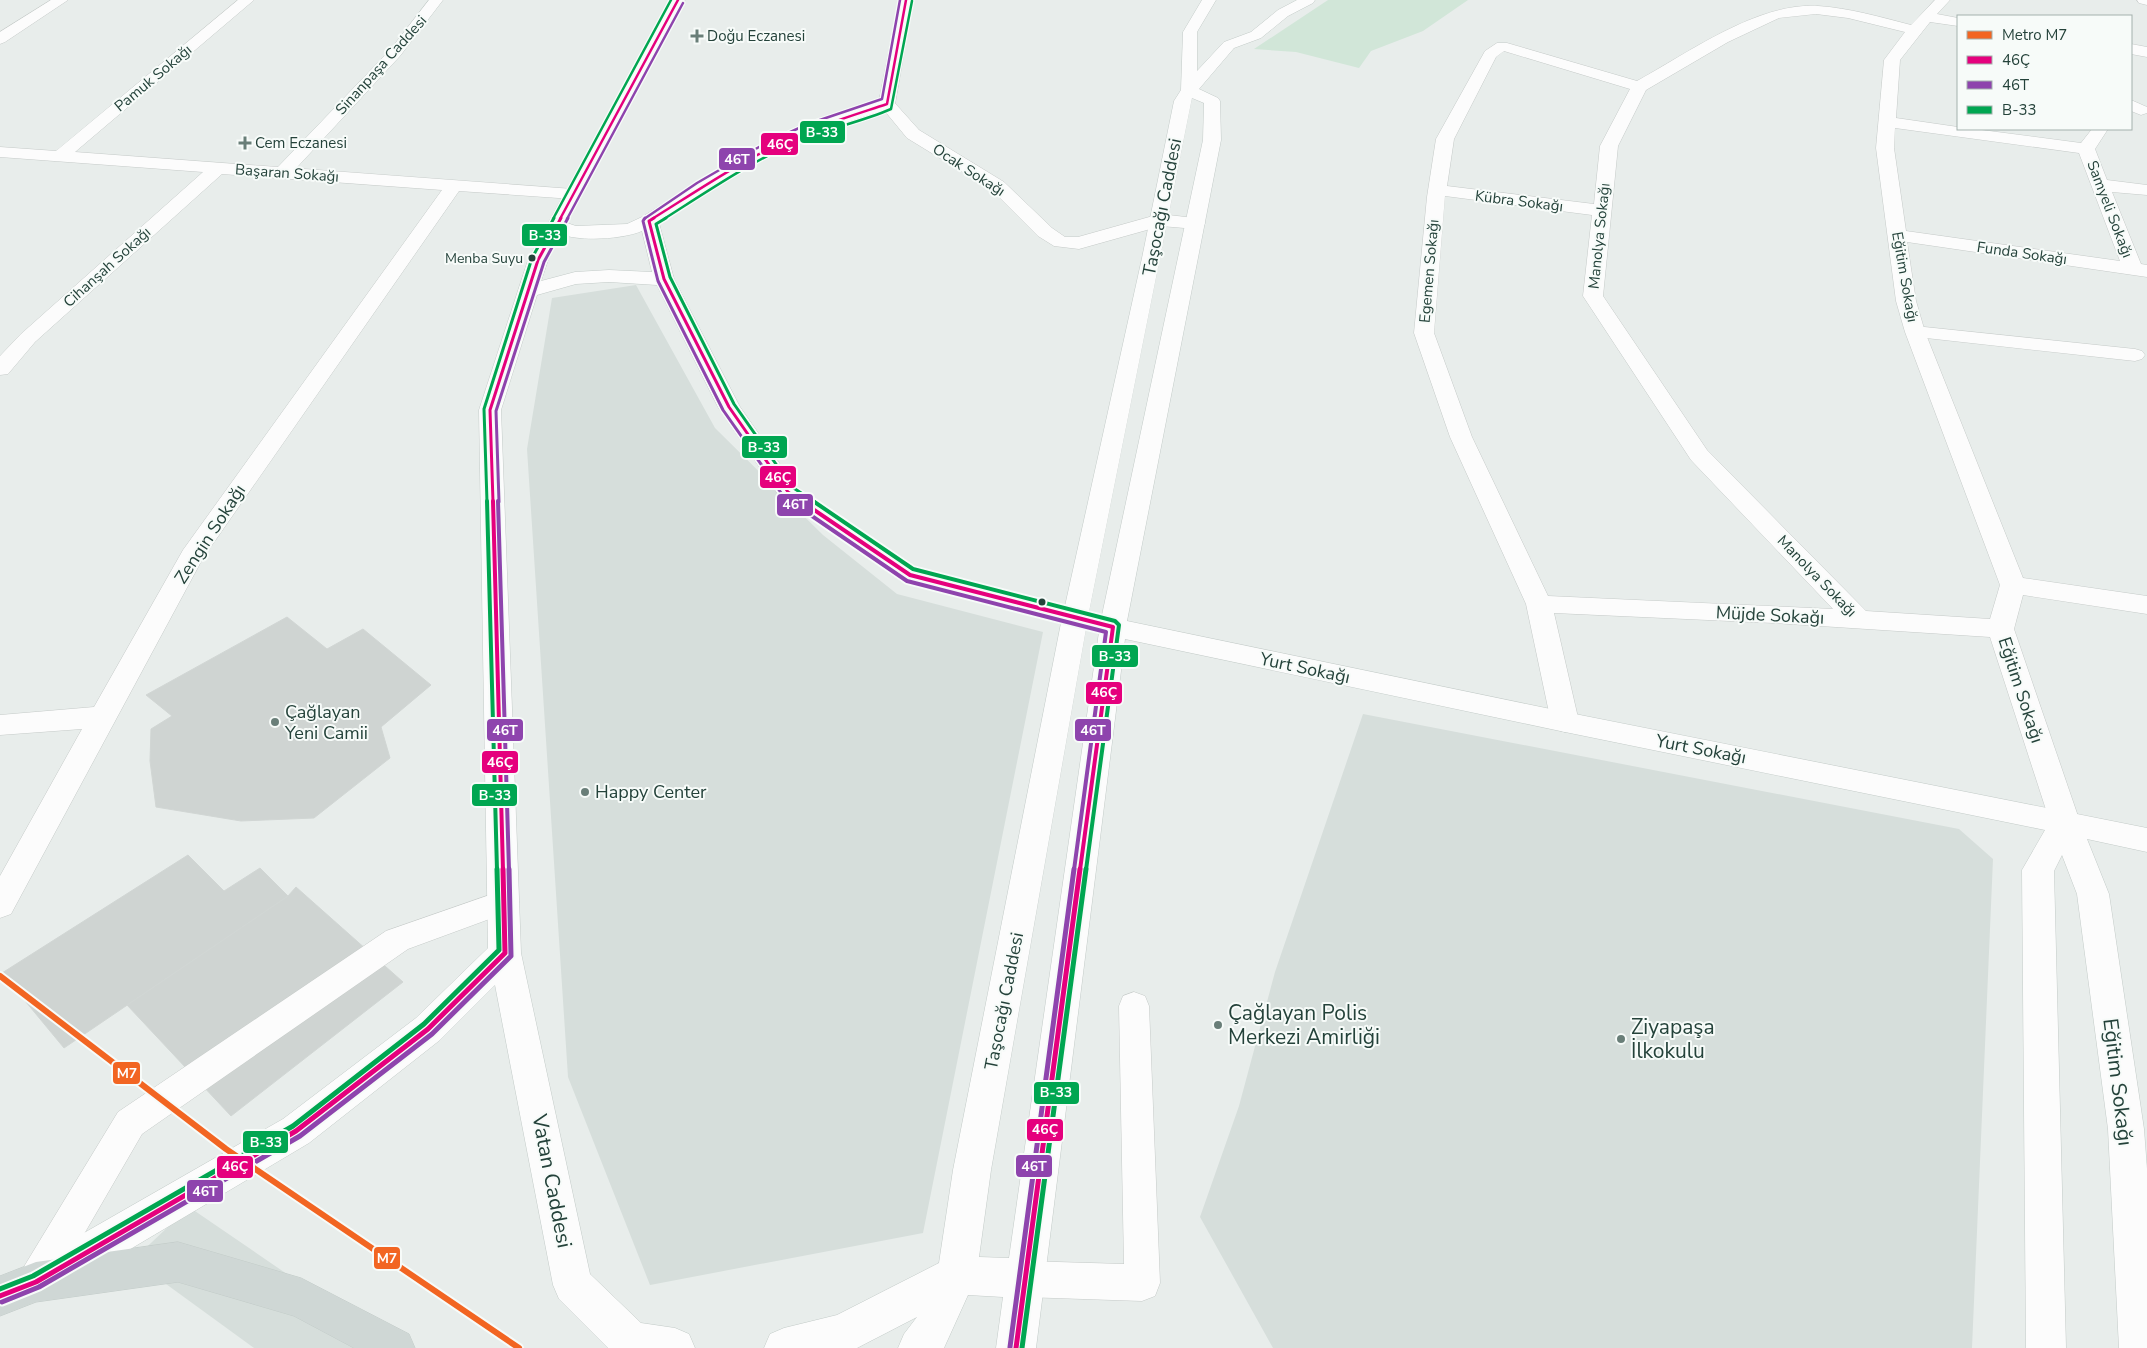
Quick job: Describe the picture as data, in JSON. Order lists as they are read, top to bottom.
{
  "streets": {
    "street": [
      "Sinanpaşa Caddesi",
      "Pamuk Sokağı",
      "Ocak Sokağı",
      "Başaran Sokağı",
      "Kübra Sokağı",
      "Taşocağı Caddesi",
      "Samyeli Sokağı",
      "Manolya Sokağı",
      "Funda Sokağı",
      "Cihanşah Sokağı",
      "Egemen Sokağı",
      "Eğitim Sokağı",
      "Zengin Sokağı",
      "Müjde Sokağı",
      "Yurt Sokağı",
      "Vatan Caddesi"
    ]
  },
  "crossings": [
    ["Sinanpaşa Caddesi", "Başaran Sokağı"],
    ["Pamuk Sokağı", "Başaran Sokağı"],
    ["Ocak Sokağı", "Taşocağı Caddesi"],
    ["Başaran Sokağı", "Cihanşah Sokağı"],
    ["Başaran Sokağı", "Zengin Sokağı"],
    ["Başaran Sokağı", "Vatan Caddesi"],
    ["Kübra Sokağı", "Manolya Sokağı"],
    ["Kübra Sokağı", "Egemen Sokağı"],
    ["Taşocağı Caddesi", "Yurt Sokağı"],
    ["Samyeli Sokağı", "Funda Sokağı"],
    ["Manolya Sokağı", "Egemen Sokağı"],
    ["Manolya Sokağı", "Müjde Sokağı"],
    ["Funda Sokağı", "Eğitim Sokağı"],
    ["Egemen Sokağı", "Müjde Sokağı"],
    ["Egemen Sokağı", "Yurt Sokağı"],
    ["Eğitim Sokağı", "Müjde Sokağı"],
    ["Eğitim Sokağı", "Yurt Sokağı"]
  ],
  "places": {
    "health": ["Doğu Eczanesi", "Cem Eczanesi"],
    "other": [
      "Menba Suyu",
      "Çağlayan Yeni Camii",
      "Happy Center",
      "Çağlayan Polis Merkezi Amirliği",
      "Ziyapaşa İlkokulu"
    ]
  },
  "lines": [
    "transit line 46Ç",
    "transit line 46T",
    "transit line B-33",
    "metro line M7"
  ],
  "legend": [
    "Metro M7",
    "46Ç",
    "46T",
    "B-33"
  ]
}
